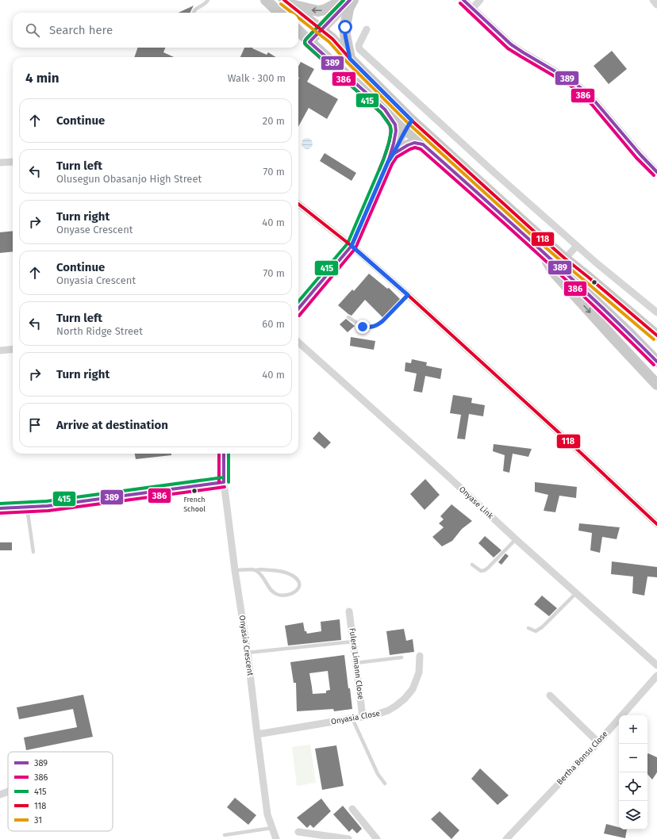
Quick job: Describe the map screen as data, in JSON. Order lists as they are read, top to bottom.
{
  "streets": {
    "street": [
      "Onyase Link",
      "Onyasia Crescent",
      "Fulera Limann Close",
      "Onyasia Close",
      "Bertha Bonsu Close"
    ]
  },
  "crossings": [
    ["Onyasia Crescent", "Onyasia Close"],
    ["Fulera Limann Close", "Onyasia Close"]
  ],
  "places": ["French School"],
  "lines": [
    "transit line 389",
    "transit line 386",
    "transit line 415",
    "transit line 118",
    "transit line 31"
  ],
  "legend": [
    "389",
    "386",
    "415",
    "118",
    "31"
  ],
  "page": {
    "search": "Search here",
    "heading": ["4 min", "Walk · 300 m"],
    "list": [
      ["Continue", "20 m"],
      ["Turn left", "Olusegun Obasanjo High Street", "70 m"],
      ["Turn right", "Onyase Crescent", "40 m"],
      ["Continue", "Onyasia Crescent", "70 m"],
      ["Turn left", "North Ridge Street", "60 m"],
      ["Turn right", "40 m"],
      "Arrive at destination"
    ],
    "map_buttons": ["+", "−"]
  }
}
